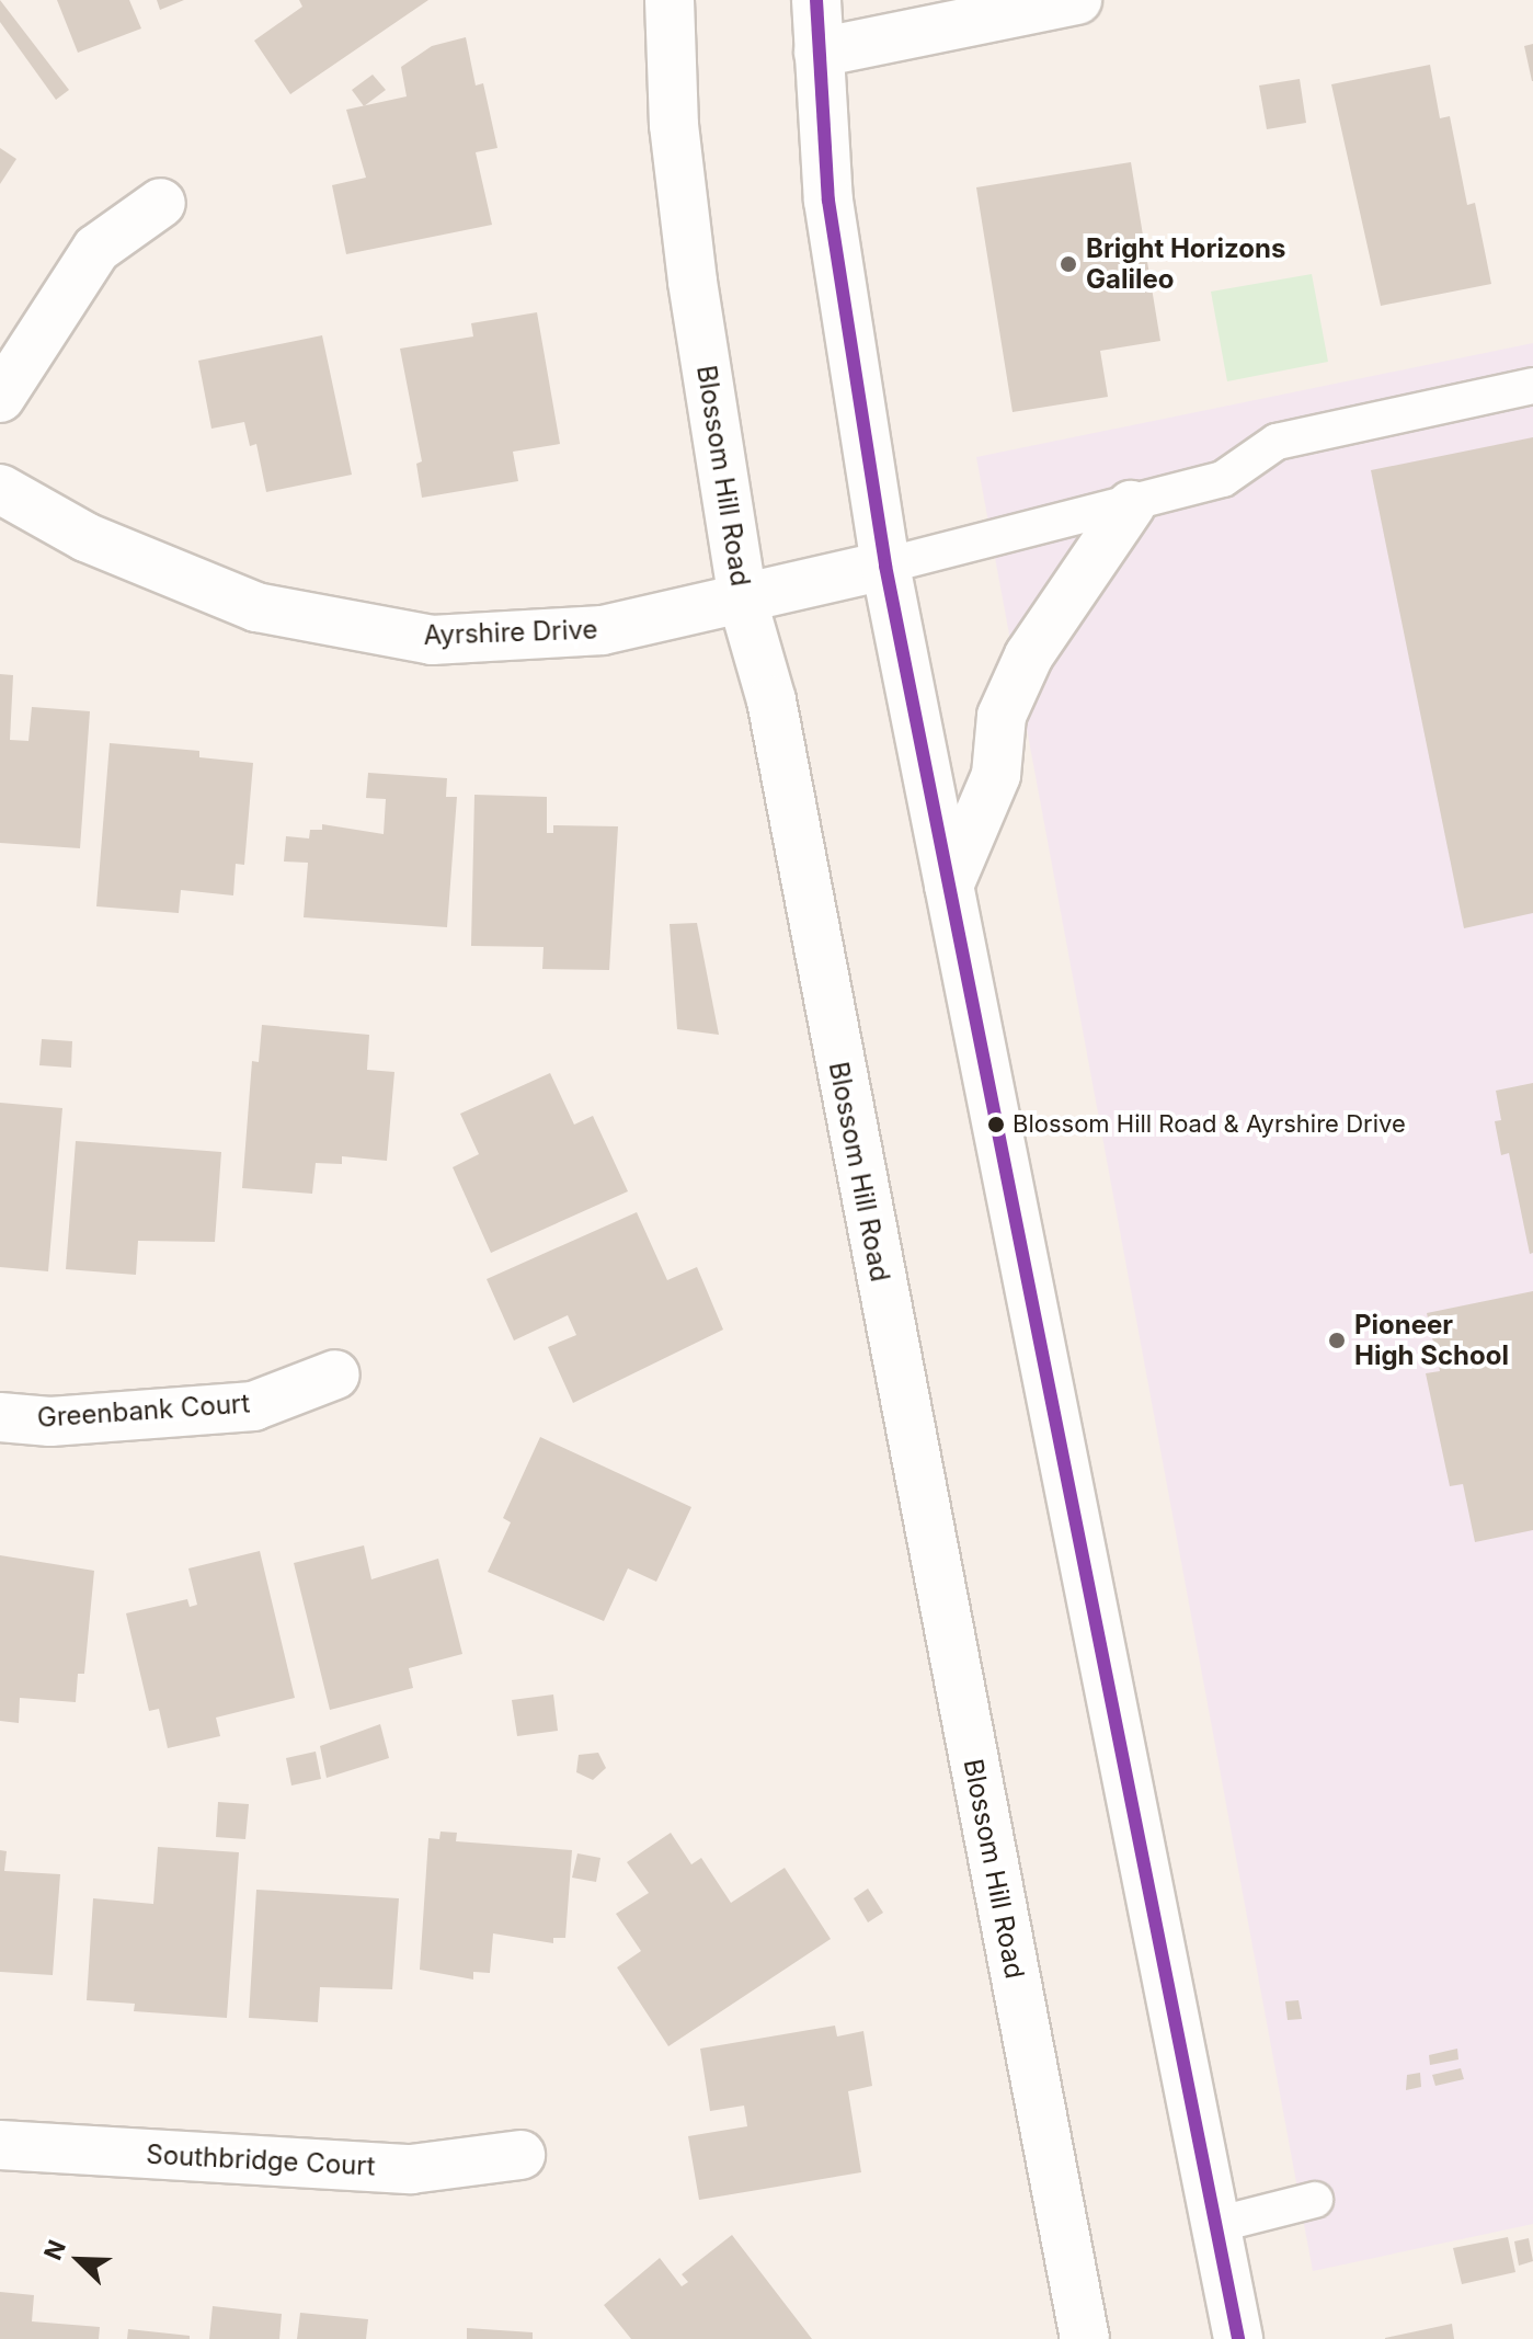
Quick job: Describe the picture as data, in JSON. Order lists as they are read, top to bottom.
{
  "streets": {
    "main road": [
      "Blossom Hill Road",
      "Ayrshire Drive",
      "Greenbank Court",
      "Southbridge Court"
    ]
  },
  "crossings": [
    ["Blossom Hill Road", "Ayrshire Drive"]
  ],
  "places": ["Bright Horizons Galileo", "Blossom Hill Road & Ayrshire Drive", "Pioneer High School"],
  "north": "top left"
}
